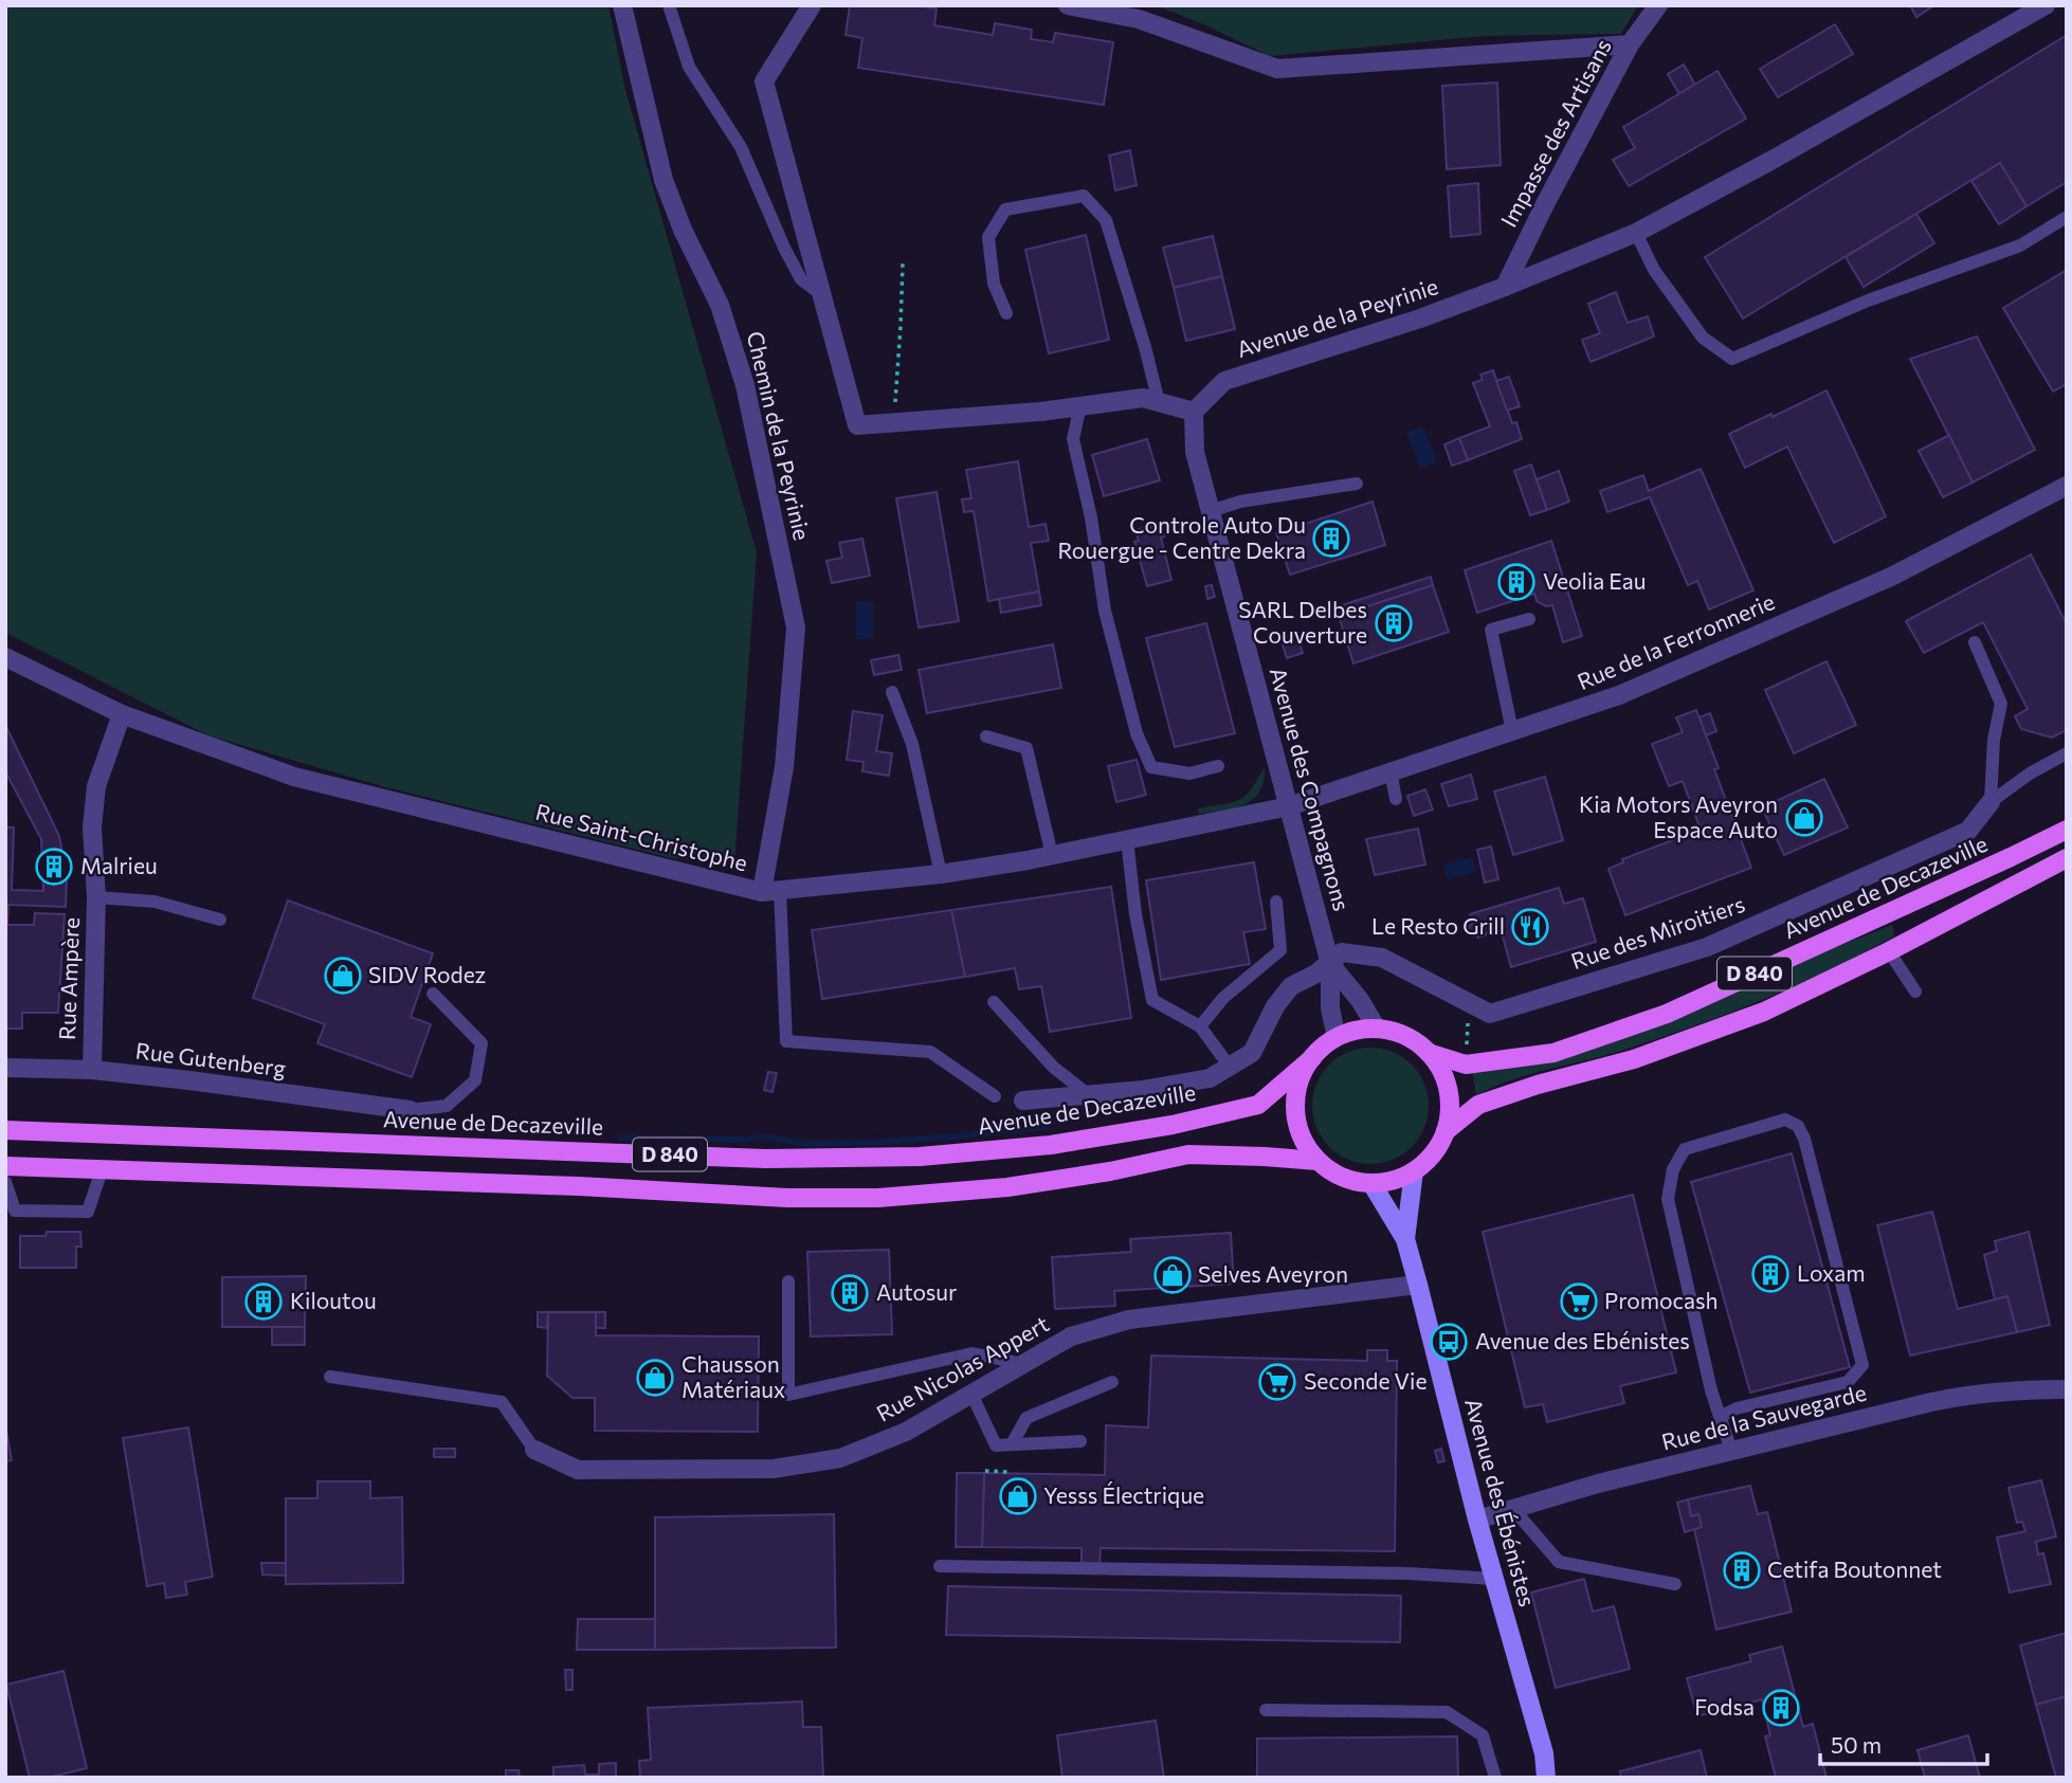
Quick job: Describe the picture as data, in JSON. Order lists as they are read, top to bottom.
{
  "streets": {
    "main road": ["Avenue de Decazeville", "D 840"],
    "street": [
      "Impasse des Artisans",
      "Avenue de la Peyrinie",
      "Chemin de la Peyrinie",
      "Rue de la Ferronnerie",
      "Avenue des Compagnons",
      "Rue Saint-Christophe",
      "Rue des Miroitiers",
      "Rue Ampère",
      "Rue Gutenberg",
      "Rue Nicolas Appert",
      "Rue de la Sauvegarde",
      "Avenue des Ébénistes"
    ]
  },
  "crossings": [
    ["Impasse des Artisans", "Avenue de la Peyrinie"],
    ["Avenue de la Peyrinie", "Avenue des Compagnons"],
    ["Chemin de la Peyrinie", "Rue Saint-Christophe"],
    ["Rue de la Ferronnerie", "Avenue des Compagnons"],
    ["Rue de la Ferronnerie", "Rue Saint-Christophe"],
    ["Avenue des Compagnons", "Rue Saint-Christophe"],
    ["Avenue des Compagnons", "Avenue de Decazeville"],
    ["Avenue des Compagnons", "Rue des Miroitiers"],
    ["Avenue des Compagnons", "D 840"],
    ["Avenue des Compagnons", "Avenue des Ébénistes"],
    ["Rue Saint-Christophe", "Rue Ampère"],
    ["Avenue de Decazeville", "D 840"],
    ["Avenue de Decazeville", "Avenue des Ébénistes"],
    ["D 840", "Avenue des Ébénistes"],
    ["Rue Ampère", "Rue Gutenberg"],
    ["Rue Nicolas Appert", "Avenue des Ébénistes"],
    ["Rue de la Sauvegarde", "Avenue des Ébénistes"]
  ],
  "places": {
    "building": [
      "Controle Auto Du Rouergue - Centre Dekra",
      "Veolia Eau",
      "SARL Delbes Couverture",
      "Malrieu",
      "Loxam",
      "Autosur",
      "Kiloutou",
      "Cetifa Boutonnet",
      "Fodsa"
    ],
    "shop": [
      "Kia Motors Aveyron Espace Auto",
      "SIDV Rodez",
      "Selves Aveyron",
      "Chausson Matériaux",
      "Yesss Électrique"
    ],
    "restaurant": ["Le Resto Grill"],
    "supermarket": ["Promocash", "Seconde Vie"],
    "bus stop": ["Avenue des Ebénistes"]
  },
  "scale_bar": "50 m"
}
